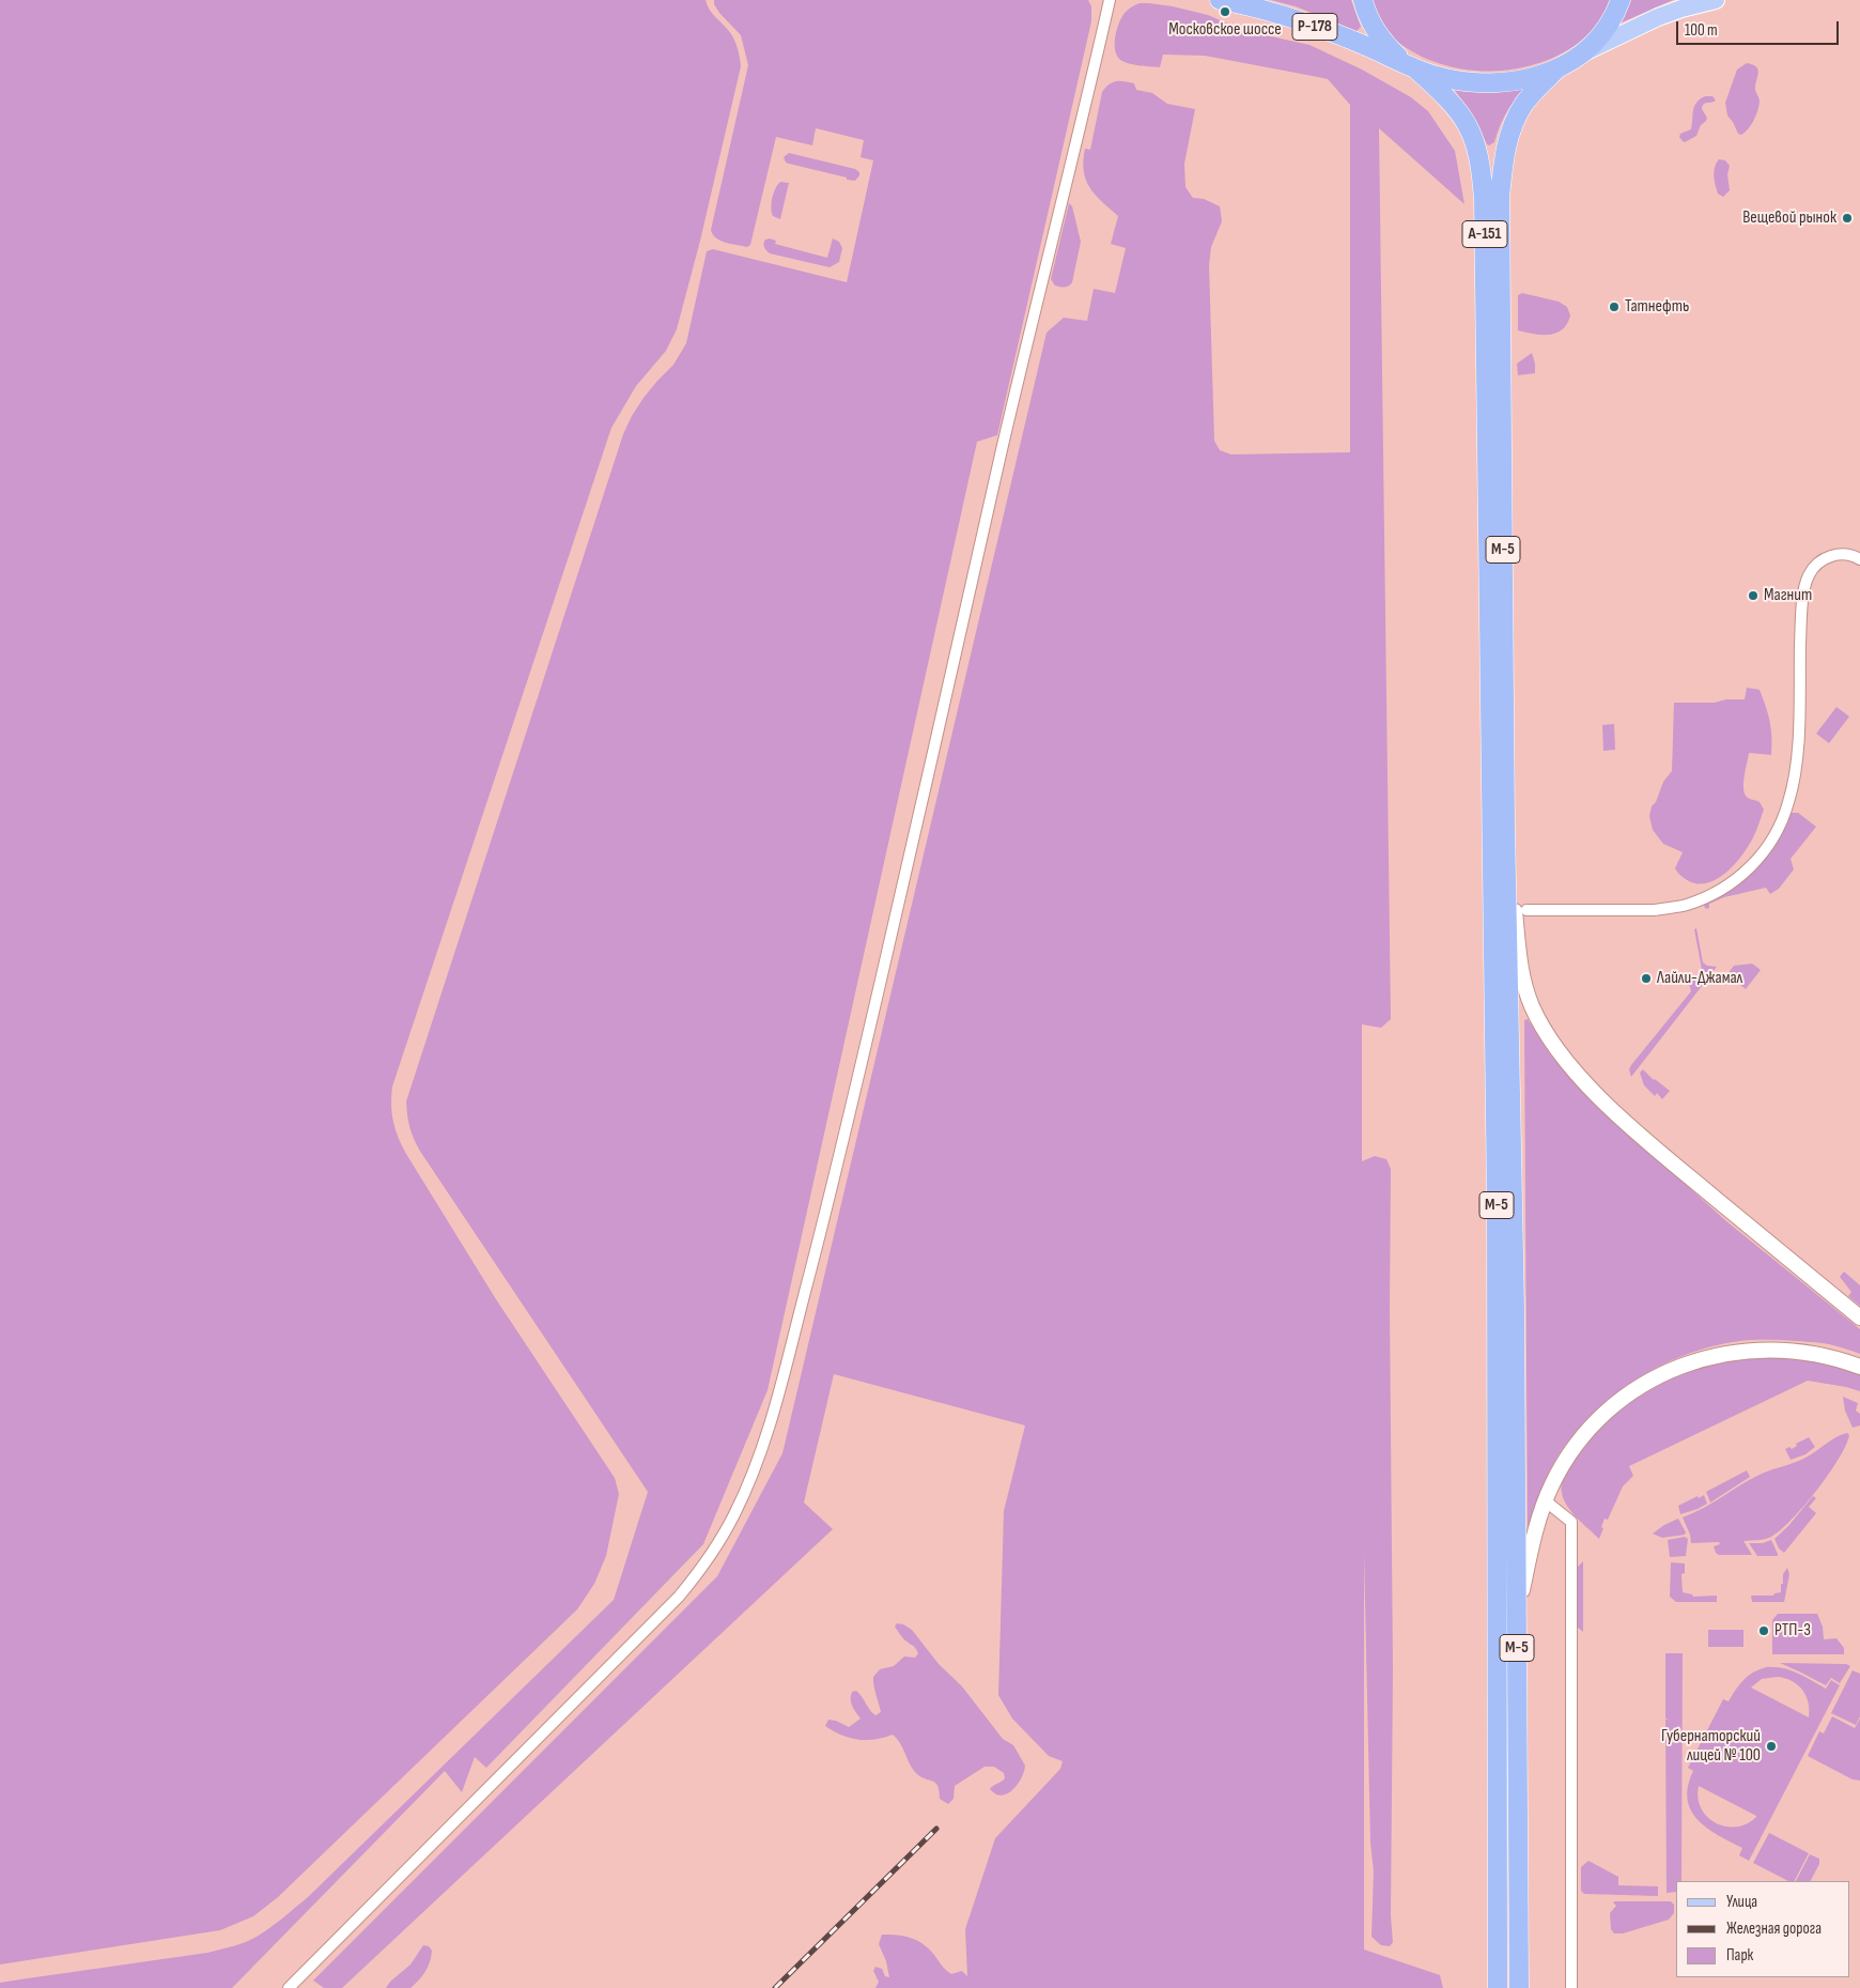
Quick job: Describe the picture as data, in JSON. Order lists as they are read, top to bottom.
{
  "streets": {
    "highway": ["Р-178", "А-151", "М-5"]
  },
  "crossings": [
    ["Р-178", "А-151"],
    ["А-151", "М-5"]
  ],
  "places": [
    "Московское шоссе",
    "Вещевой рынок",
    "Татнефть",
    "Магнит",
    "Лайли-Джамал",
    "РТП-3",
    "Губернаторский лицей № 100"
  ],
  "legend": ["Улица", "Железная дорога", "Парк"],
  "scale_bar": "100 m"
}
